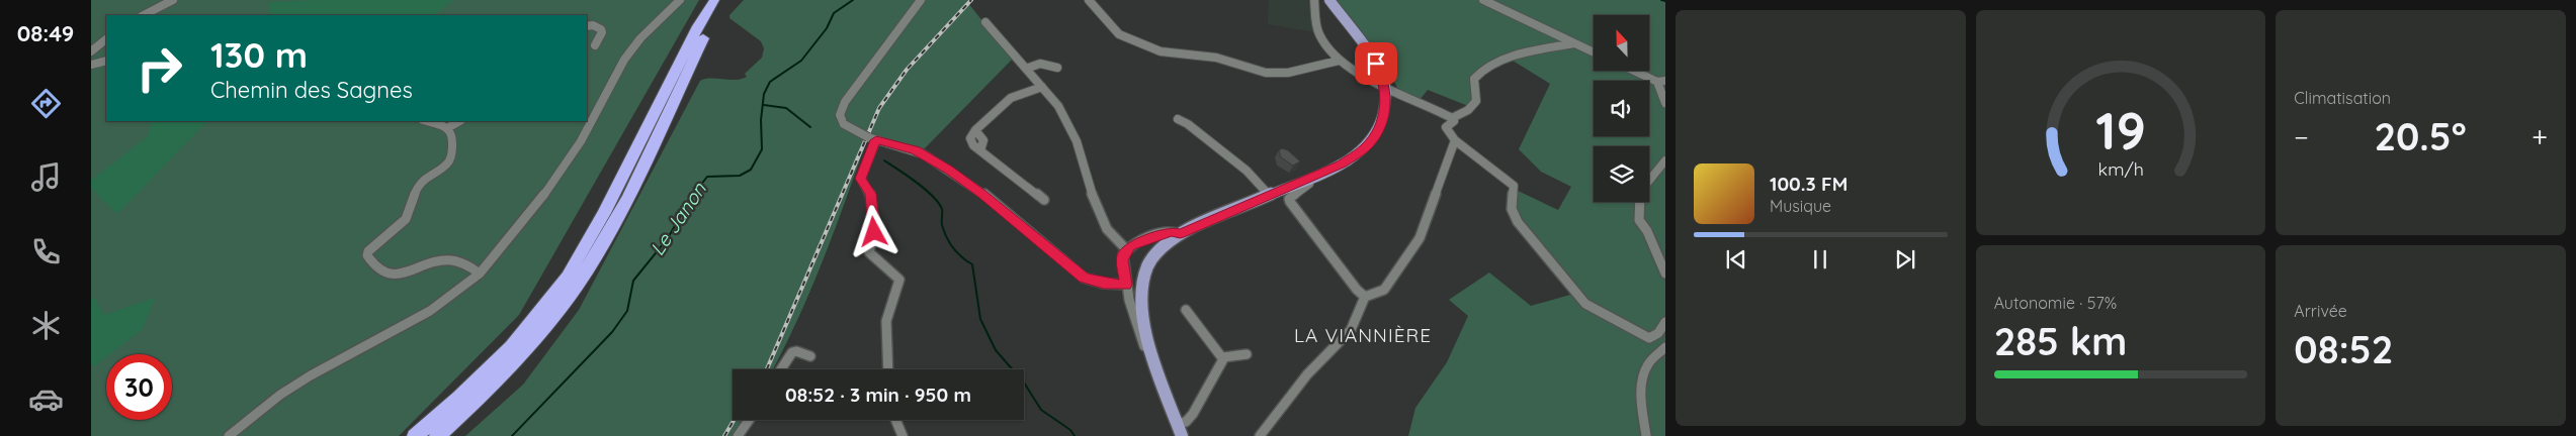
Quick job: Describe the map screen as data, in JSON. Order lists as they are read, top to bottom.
{
  "districts": ["LA VIANNIÈRE"],
  "water": ["Le Janon"],
  "north": "top",
  "page": {
    "tabs": "08:49",
    "tile": [
      "Climatisation",
      ["Autonomie · 57%", "285 km"],
      ["Arrivée", "08:52"]
    ],
    "turn": ["130 m", "Chemin des Sagnes"],
    "heat": ["−", "20.5°", "+"],
    "song": ["100.3 FM", "Musique"],
    "limit": "30",
    "trip": "08:52 · 3 min · 950 m",
    "gauge": ["19", "km/h"]
  }
}
